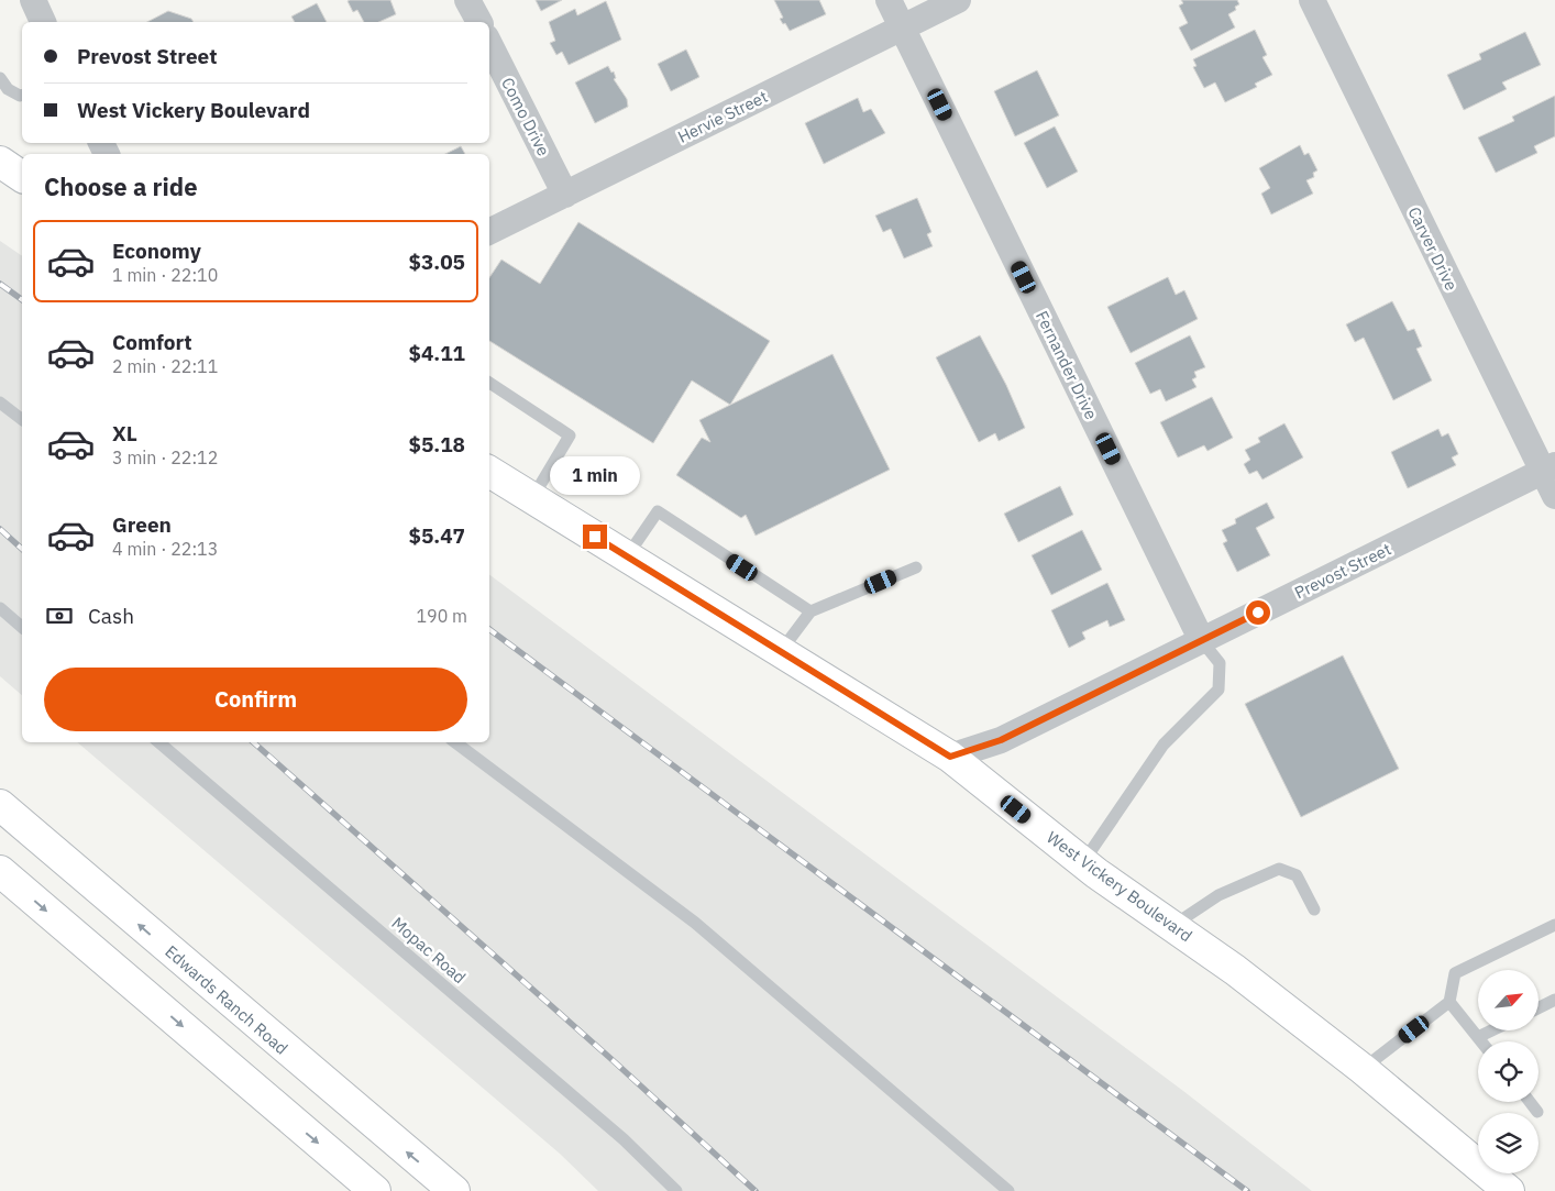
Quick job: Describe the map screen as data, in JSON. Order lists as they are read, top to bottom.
{
  "streets": {
    "main road": ["West Vickery Boulevard", "Edwards Ranch Road"],
    "street": [
      "Como Drive",
      "Hervie Street",
      "Carver Drive",
      "Fernander Drive",
      "Prevost Street"
    ],
    "lane": ["Mopac Road"]
  },
  "crossings": [
    ["Como Drive", "Hervie Street"],
    ["Hervie Street", "Fernander Drive"],
    ["Carver Drive", "Prevost Street"],
    ["Fernander Drive", "Prevost Street"],
    ["Prevost Street", "West Vickery Boulevard"]
  ],
  "north": "top right",
  "page": {
    "banner": ["Prevost Street", "West Vickery Boulevard"],
    "heading": "Choose a ride",
    "list": [
      {
        "name": "Economy",
        "note": "1 min · 22:10",
        "value": "$3.05"
      },
      {
        "name": "Comfort",
        "note": "2 min · 22:11",
        "value": "$4.11"
      },
      {
        "name": "XL",
        "note": "3 min · 22:12",
        "value": "$5.18"
      },
      {
        "name": "Green",
        "note": "4 min · 22:13",
        "value": "$5.47"
      }
    ],
    "bubble": "1 min",
    "pay": ["Cash", "190 m"],
    "buttons": "Confirm"
  }
}
